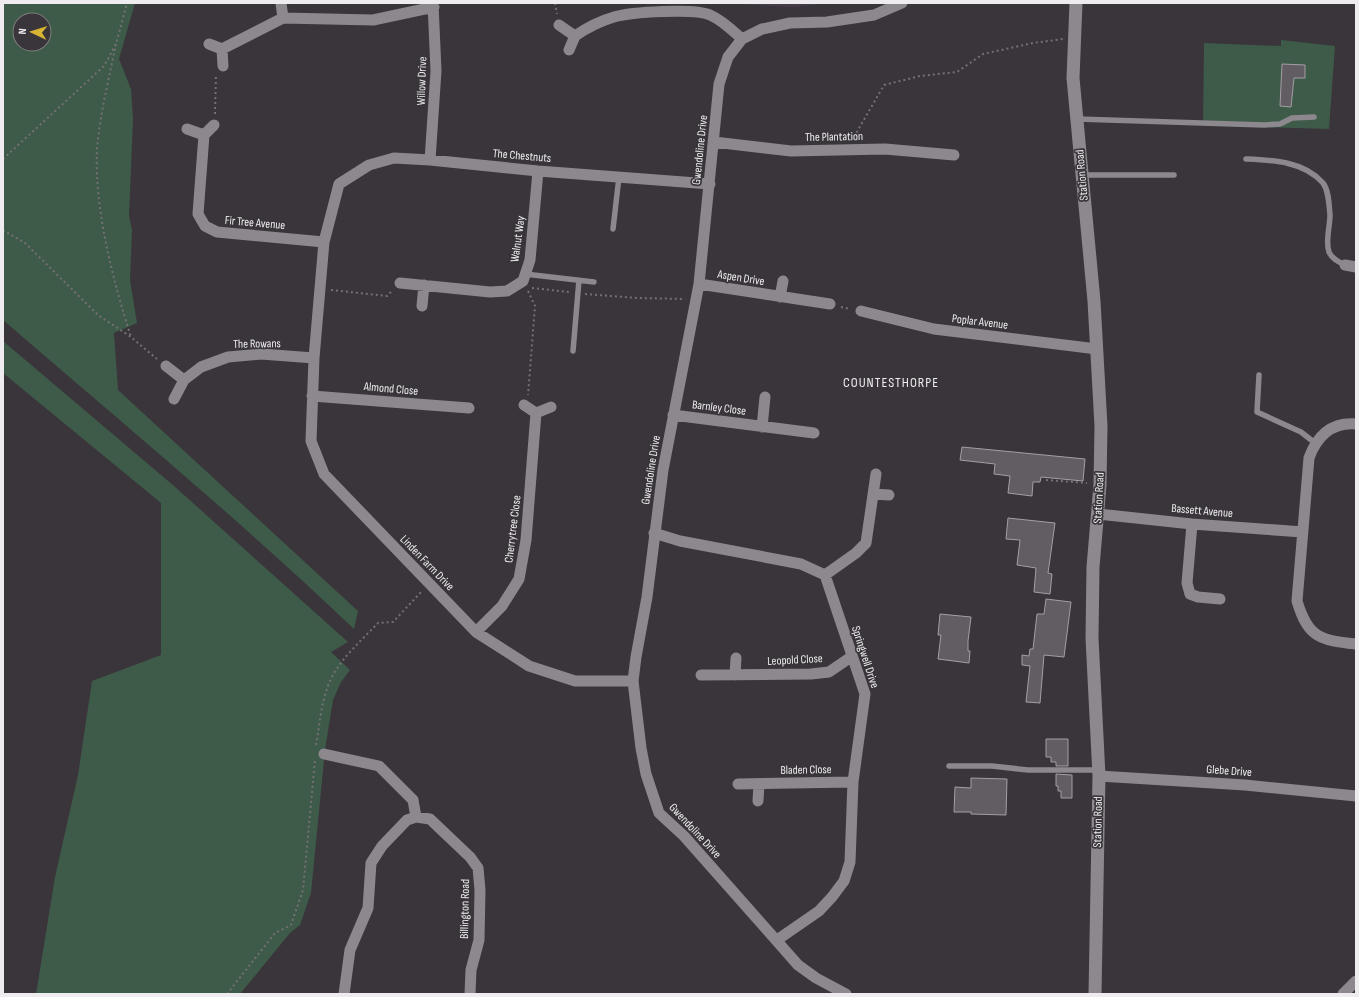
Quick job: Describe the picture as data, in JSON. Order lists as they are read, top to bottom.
{
  "streets": {
    "street": [
      "Willow Drive",
      "The Plantation",
      "Gwendoline Drive",
      "The Chestnuts",
      "Station Road",
      "Fir Tree Avenue",
      "Walnut Way",
      "Aspen Drive",
      "Poplar Avenue",
      "The Rowans",
      "Almond Close",
      "Barnley Close",
      "Bassett Avenue",
      "Cherrytree Close",
      "Linden Farm Drive",
      "Springwell Drive",
      "Leopold Close",
      "Bladen Close",
      "Glebe Drive",
      "Billington Road"
    ]
  },
  "crossings": [
    ["Willow Drive", "The Chestnuts"],
    ["The Plantation", "Gwendoline Drive"],
    ["Gwendoline Drive", "The Chestnuts"],
    ["Gwendoline Drive", "Aspen Drive"],
    ["Gwendoline Drive", "Barnley Close"],
    ["Gwendoline Drive", "Linden Farm Drive"],
    ["Gwendoline Drive", "Springwell Drive"],
    ["The Chestnuts", "Walnut Way"],
    ["The Chestnuts", "Linden Farm Drive"],
    ["Station Road", "Poplar Avenue"],
    ["Station Road", "Bassett Avenue"],
    ["Station Road", "Glebe Drive"],
    ["Fir Tree Avenue", "Linden Farm Drive"],
    ["The Rowans", "Linden Farm Drive"],
    ["Almond Close", "Linden Farm Drive"],
    ["Cherrytree Close", "Linden Farm Drive"],
    ["Springwell Drive", "Leopold Close"],
    ["Springwell Drive", "Bladen Close"]
  ],
  "districts": ["COUNTESTHORPE"],
  "north": "left"
}
